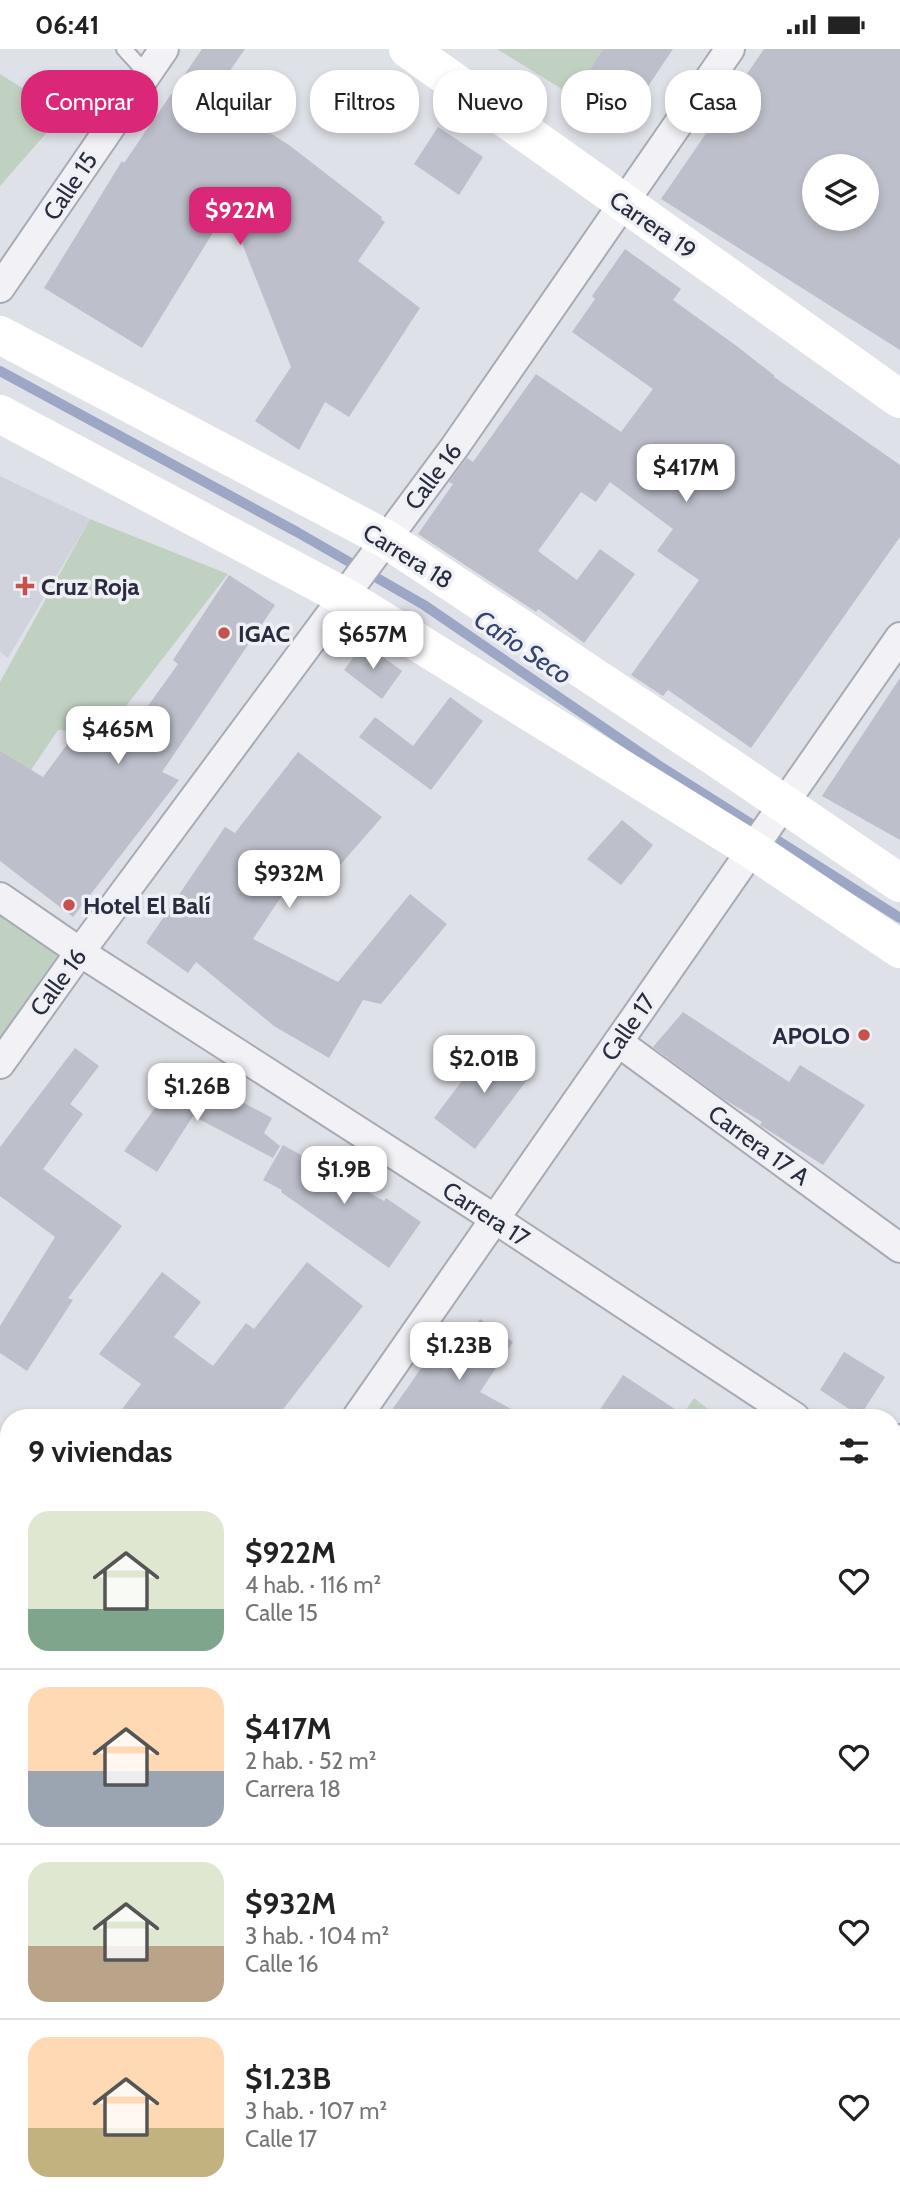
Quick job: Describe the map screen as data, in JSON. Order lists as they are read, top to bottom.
{
  "streets": {
    "street": [
      "Calle 15",
      "Carrera 19",
      "Calle 16",
      "Carrera 18",
      "Calle 17",
      "Carrera 17 A",
      "Carrera 17"
    ]
  },
  "crossings": [
    ["Carrera 19", "Calle 16"],
    ["Calle 16", "Carrera 18"],
    ["Calle 16", "Carrera 17"],
    ["Carrera 18", "Calle 17"],
    ["Calle 17", "Carrera 17 A"],
    ["Calle 17", "Carrera 17"]
  ],
  "water": ["Caño Seco"],
  "places": {
    "health": ["Cruz Roja"],
    "other": ["IGAC", "Hotel El Balí", "APOLO"]
  },
  "page": {
    "status": "06:41",
    "chip": [
      "Comprar",
      "Alquilar",
      "Filtros",
      "Nuevo",
      "Piso",
      "Casa"
    ],
    "price": [
      "$922M",
      "$417M",
      "$657M",
      "$465M",
      "$932M",
      "$2.01B",
      "$1.26B",
      "$1.9B",
      "$1.23B"
    ],
    "heading": "9 viviendas",
    "list": [
      {
        "name": "$922M",
        "note": "4 hab. · 116 m² · Calle 15"
      },
      {
        "name": "$417M",
        "note": "2 hab. · 52 m² · Carrera 18"
      },
      {
        "name": "$932M",
        "note": "3 hab. · 104 m² · Calle 16"
      },
      {
        "name": "$1.23B",
        "note": "3 hab. · 107 m² · Calle 17"
      }
    ]
  }
}
